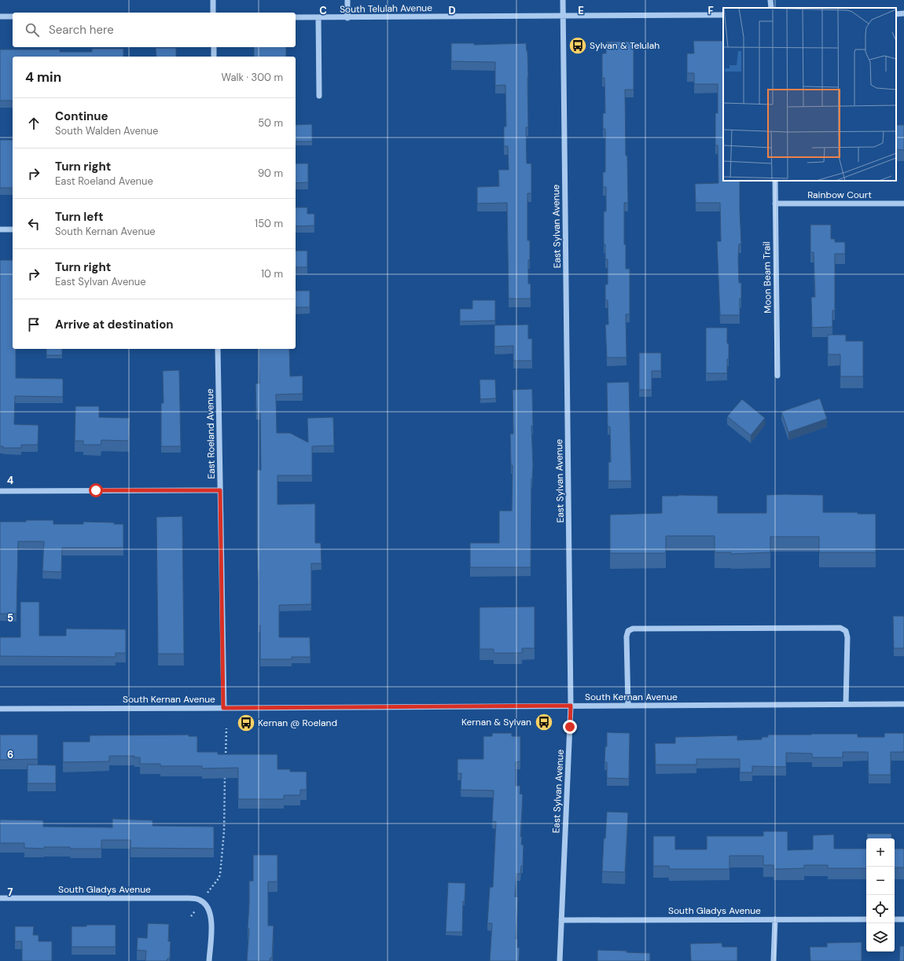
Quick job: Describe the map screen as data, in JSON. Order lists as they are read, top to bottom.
{
  "streets": {
    "street": [
      "South Telulah Avenue",
      "Rainbow Court",
      "East Sylvan Avenue",
      "Moon Beam Trail",
      "East Roeland Avenue",
      "South Kernan Avenue",
      "South Gladys Avenue"
    ]
  },
  "crossings": [
    ["South Telulah Avenue", "East Sylvan Avenue"],
    ["Rainbow Court", "Moon Beam Trail"],
    ["East Sylvan Avenue", "South Kernan Avenue"],
    ["East Sylvan Avenue", "South Gladys Avenue"],
    ["East Roeland Avenue", "South Kernan Avenue"]
  ],
  "places": {
    "bus stop": ["Sylvan & Telulah", "Kernan & Sylvan", "Kernan @ Roeland"]
  },
  "page": {
    "search": "Search here",
    "heading": ["4 min", "Walk · 300 m"],
    "list": [
      ["Continue", "South Walden Avenue", "50 m"],
      ["Turn right", "East Roeland Avenue", "90 m"],
      ["Turn left", "South Kernan Avenue", "150 m"],
      ["Turn right", "East Sylvan Avenue", "10 m"],
      "Arrive at destination"
    ],
    "map_buttons": ["+", "−"]
  },
  "grid": {
    "columns": [
      "C",
      "D",
      "E",
      "F"
    ],
    "rows": [
      "4",
      "5",
      "6",
      "7"
    ]
  }
}
